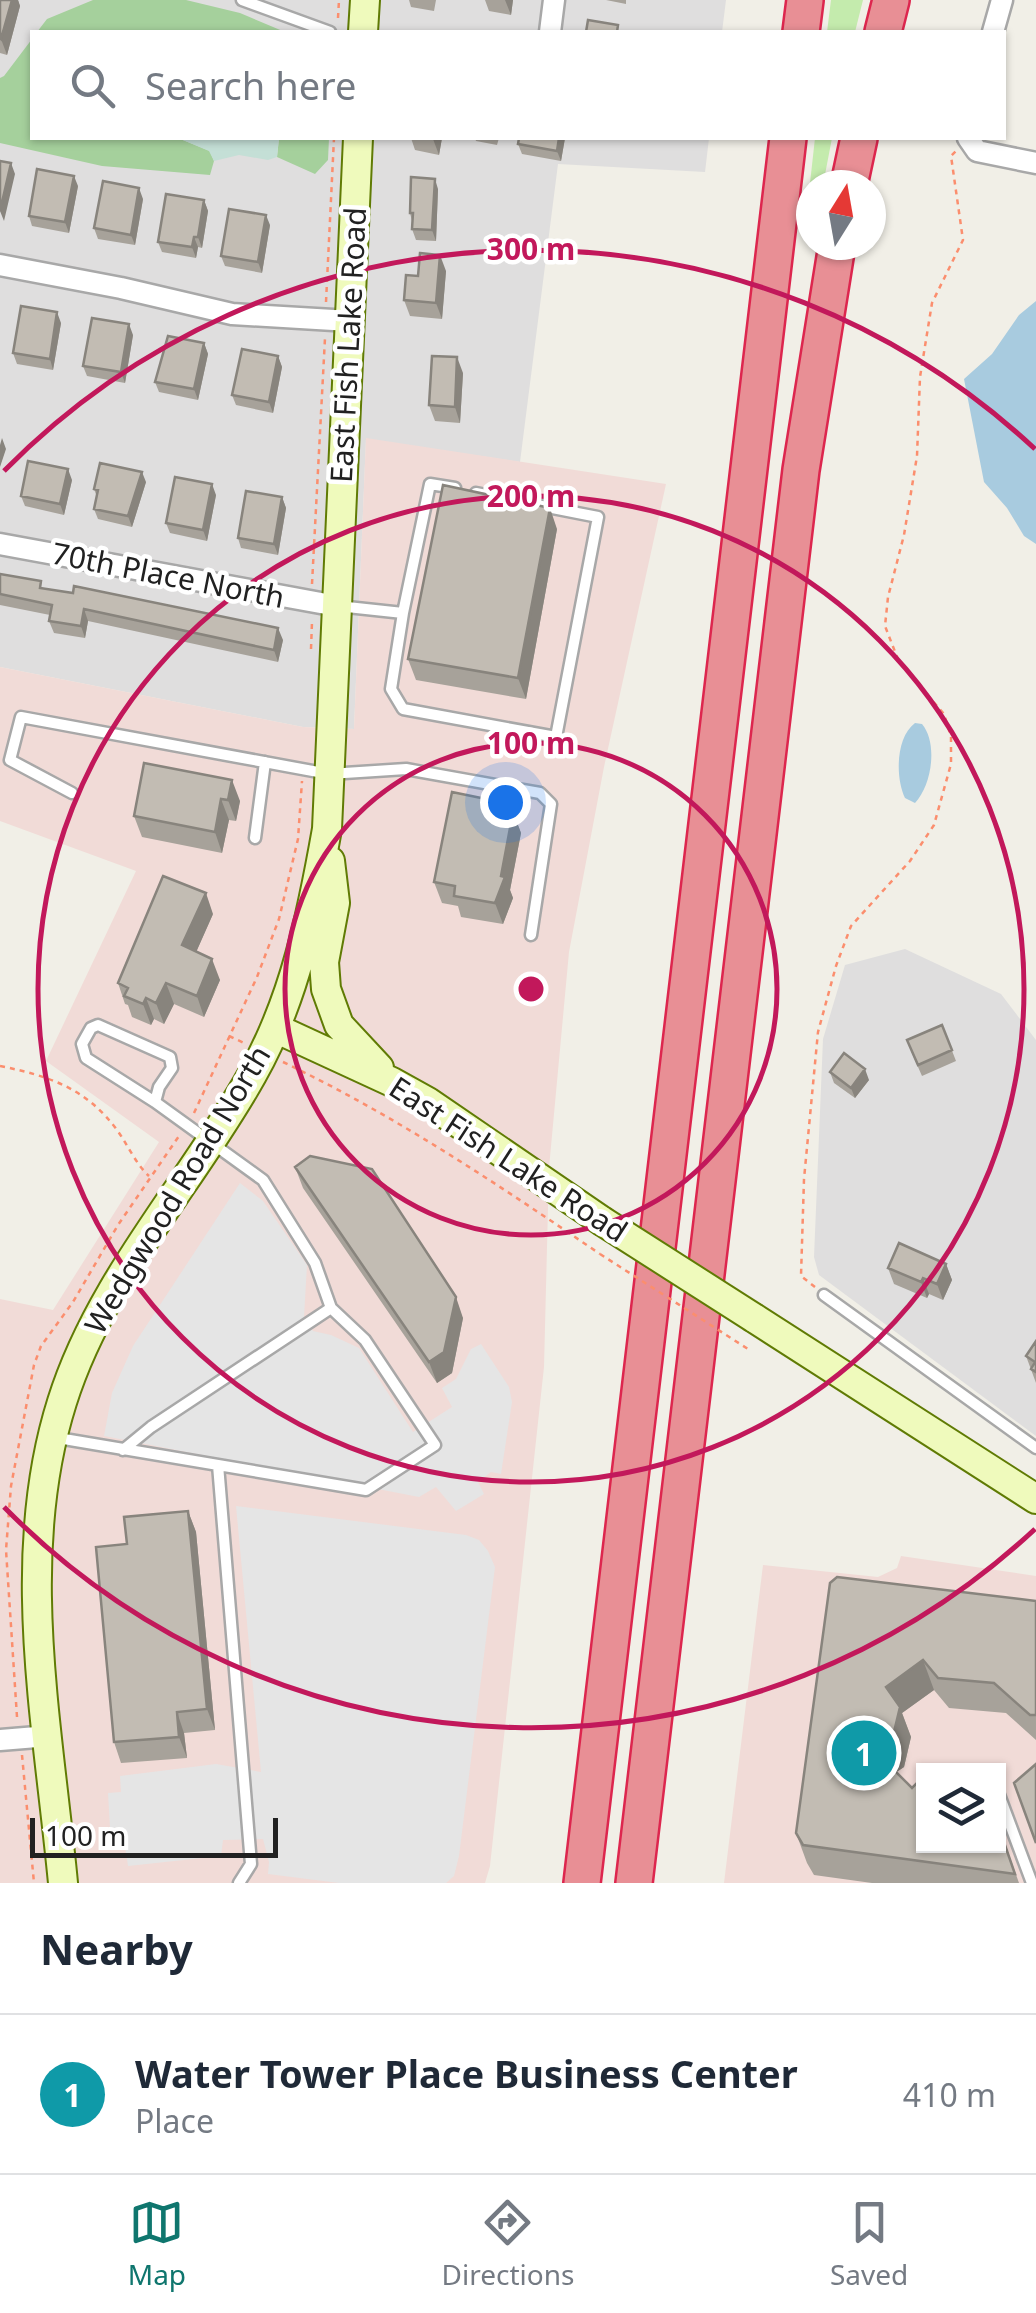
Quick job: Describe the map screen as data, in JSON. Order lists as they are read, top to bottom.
{
  "streets": {
    "street": ["East Fish Lake Road", "70th Place North", "Wedgwood Road North"]
  },
  "crossings": [
    ["East Fish Lake Road", "70th Place North"],
    ["East Fish Lake Road", "Wedgwood Road North"]
  ],
  "scale_bar": "100 m",
  "north": "top",
  "page": {
    "search": "Search here",
    "pins": "1",
    "scale": "100 m",
    "heading": "Nearby",
    "list": [
      {
        "mark": "1",
        "name": "Water Tower Place Business Center",
        "note": "Place",
        "value": "410 m"
      }
    ],
    "nav": ["Map", "Directions", "Saved"]
  },
  "rings": ["300 m", "200 m", "100 m"]
}
